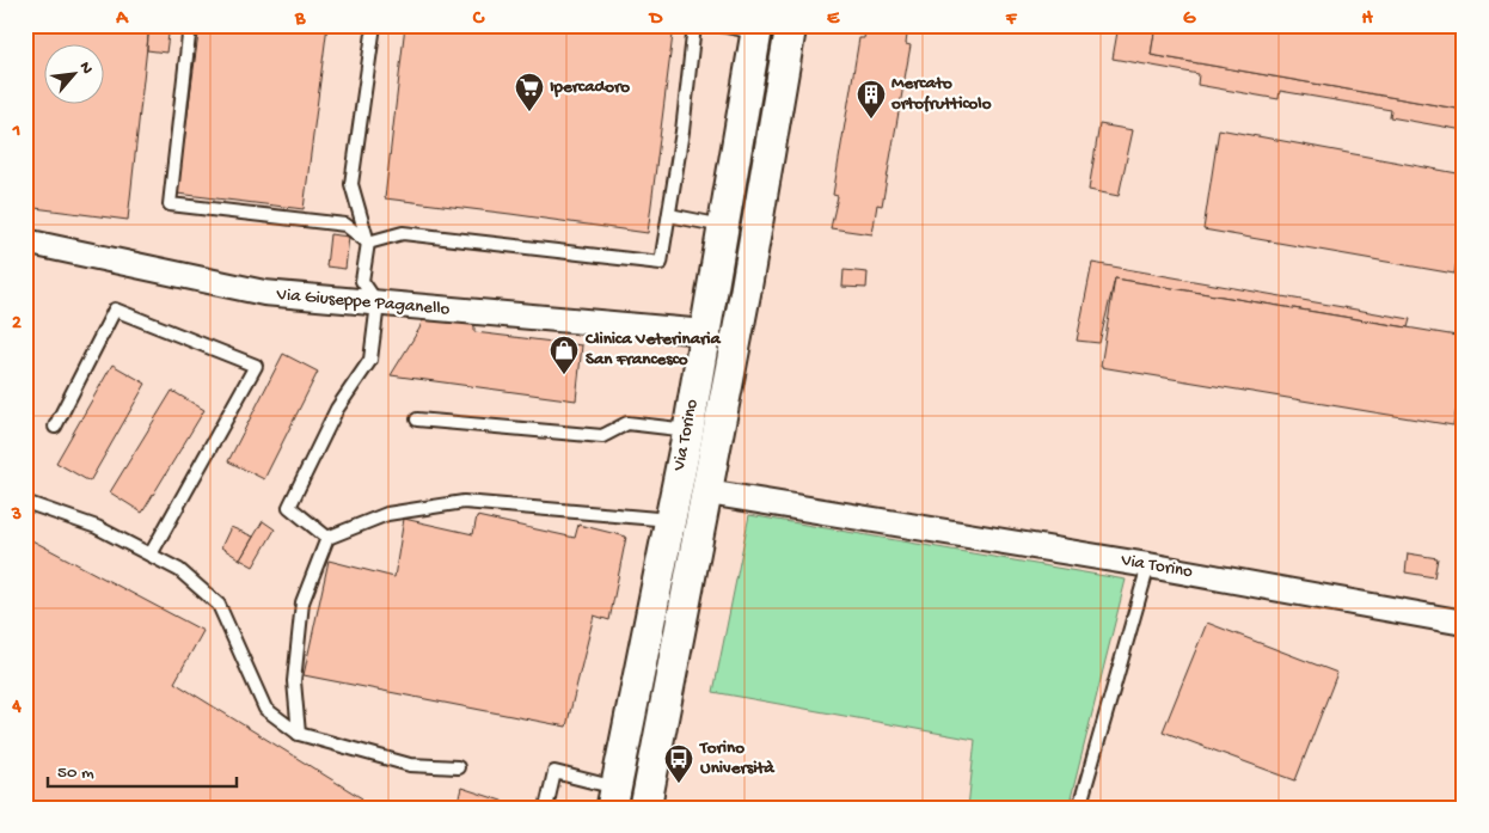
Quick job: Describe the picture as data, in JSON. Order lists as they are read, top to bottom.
{
  "streets": {
    "street": ["Via Giuseppe Paganello", "Via Torino"]
  },
  "crossings": [
    ["Via Giuseppe Paganello", "Via Torino"]
  ],
  "places": {
    "supermarket": ["Ipercadoro"],
    "building": ["Mercato ortofrutticolo"],
    "shop": ["Clinica Veterinaria San Francesco"],
    "bus stop": ["Torino Università"]
  },
  "scale_bar": "50 m",
  "north": "top right",
  "grid": {
    "columns": [
      "A",
      "B",
      "C",
      "D",
      "E",
      "F",
      "G",
      "H"
    ],
    "rows": [
      "1",
      "2",
      "3",
      "4"
    ]
  }
}
